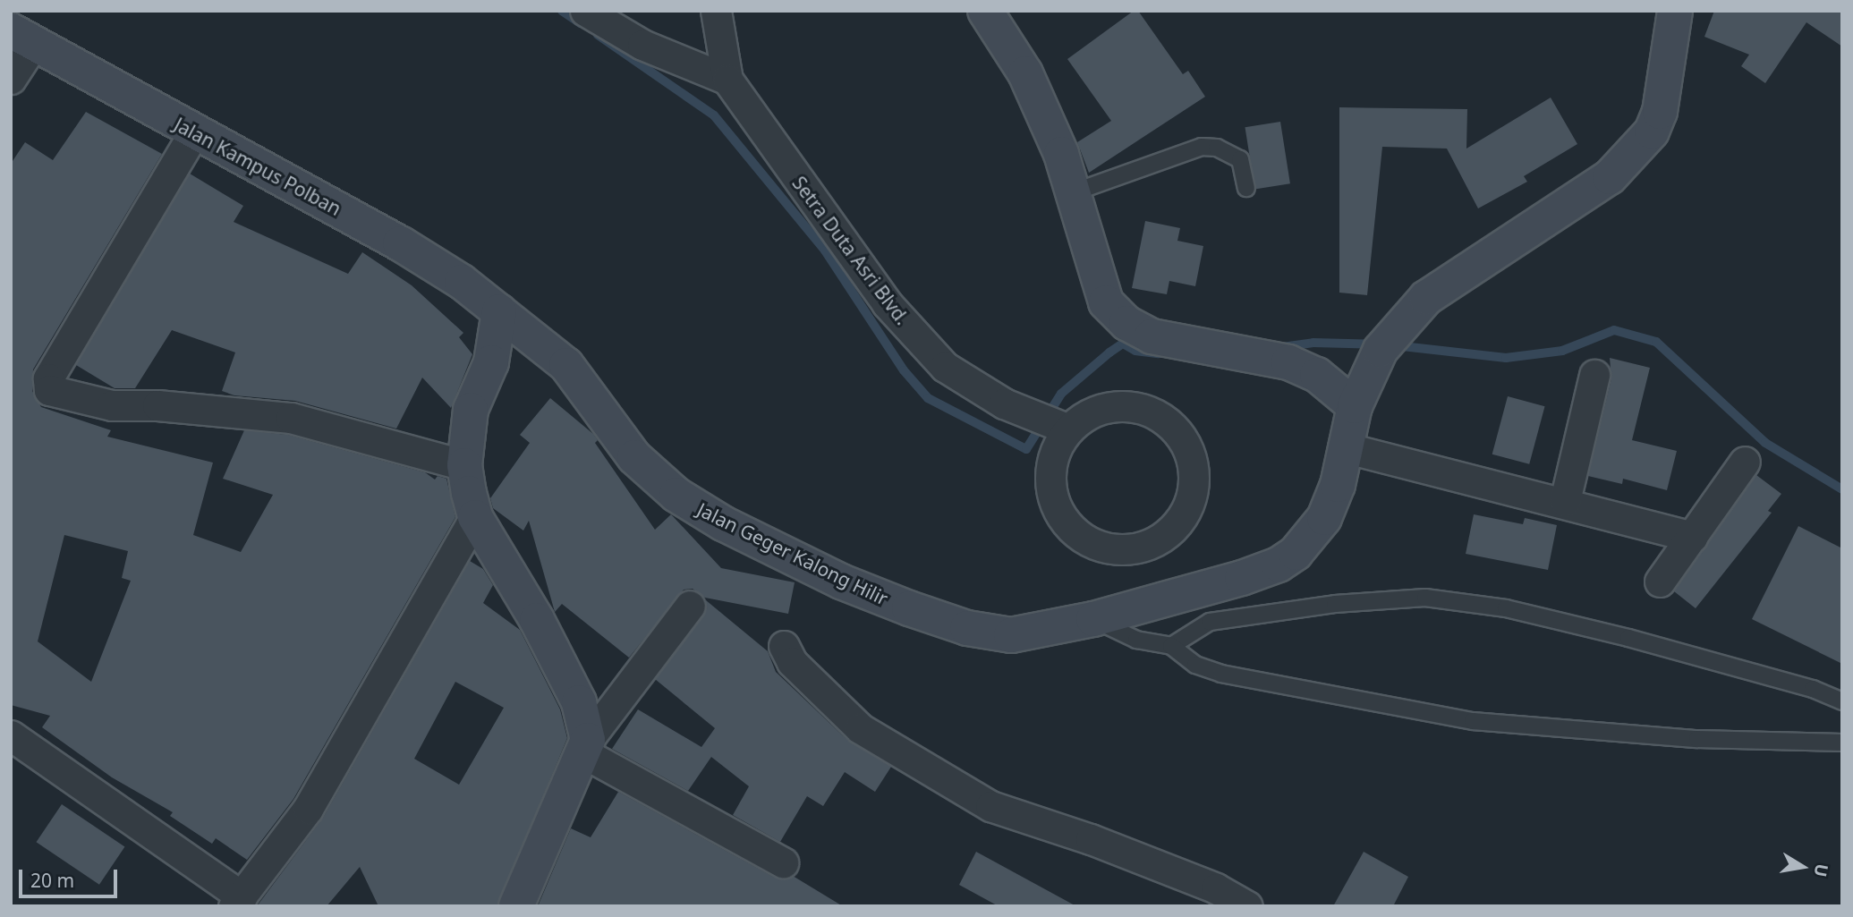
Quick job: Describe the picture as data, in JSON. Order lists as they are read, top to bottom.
{
  "streets": {
    "street": ["Jalan Kampus Polban", "Setra Duta Asri Blvd.", "Jalan Geger Kalong Hilir"]
  },
  "crossings": [
    ["Jalan Kampus Polban", "Jalan Geger Kalong Hilir"]
  ],
  "scale_bar": "20 m",
  "north": "right"
}
